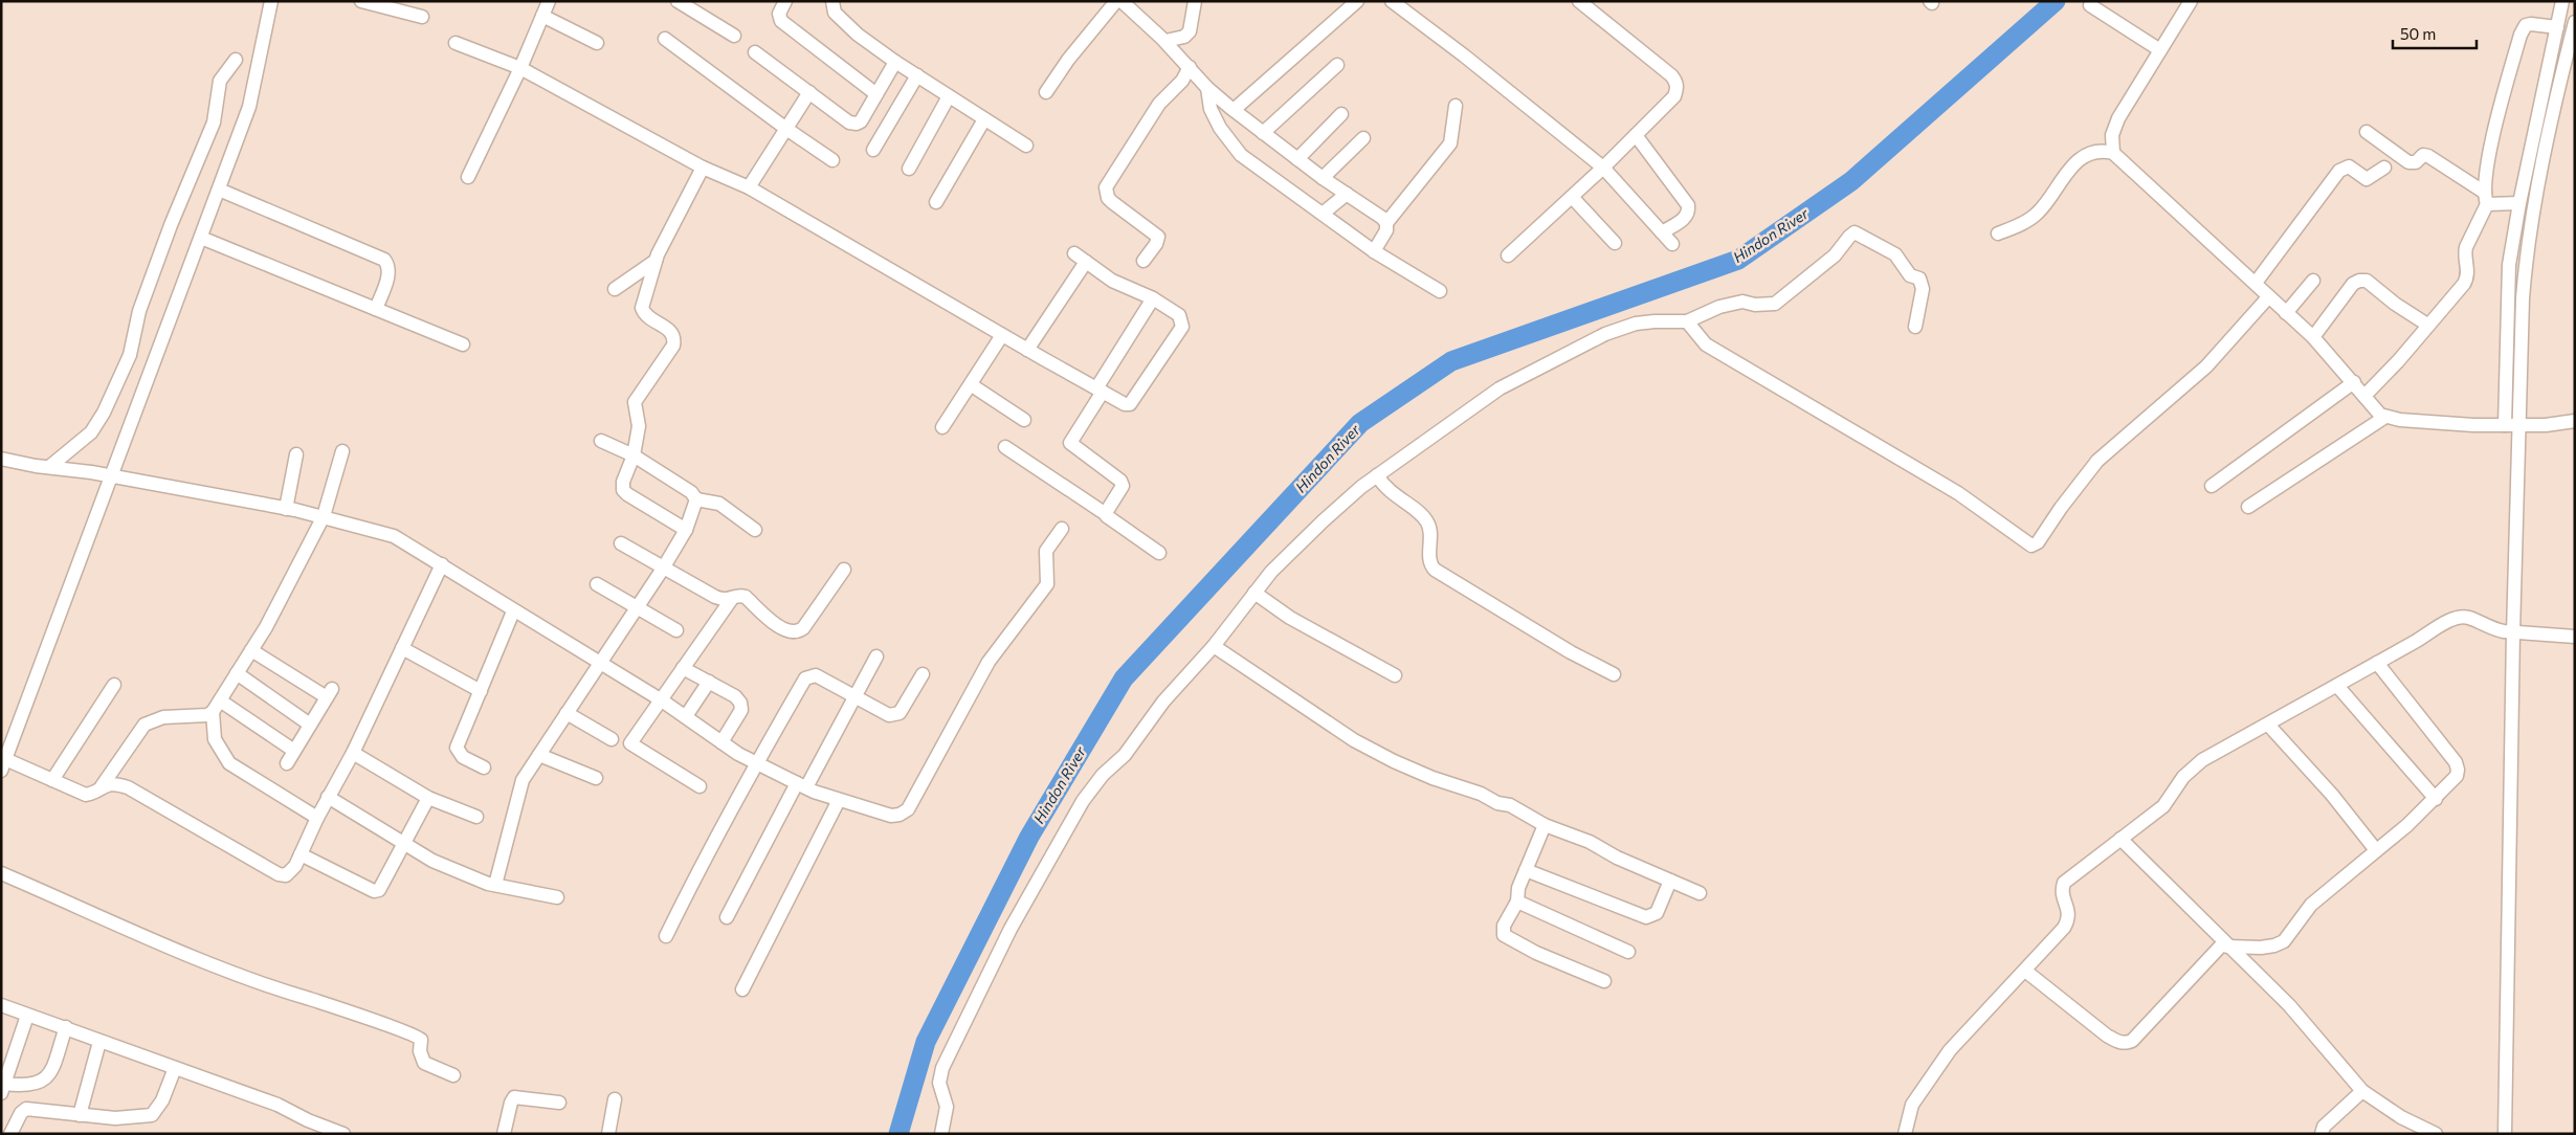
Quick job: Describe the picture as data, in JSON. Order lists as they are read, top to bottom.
{
  "water": ["Hindon River"],
  "scale_bar": "50 m"
}
